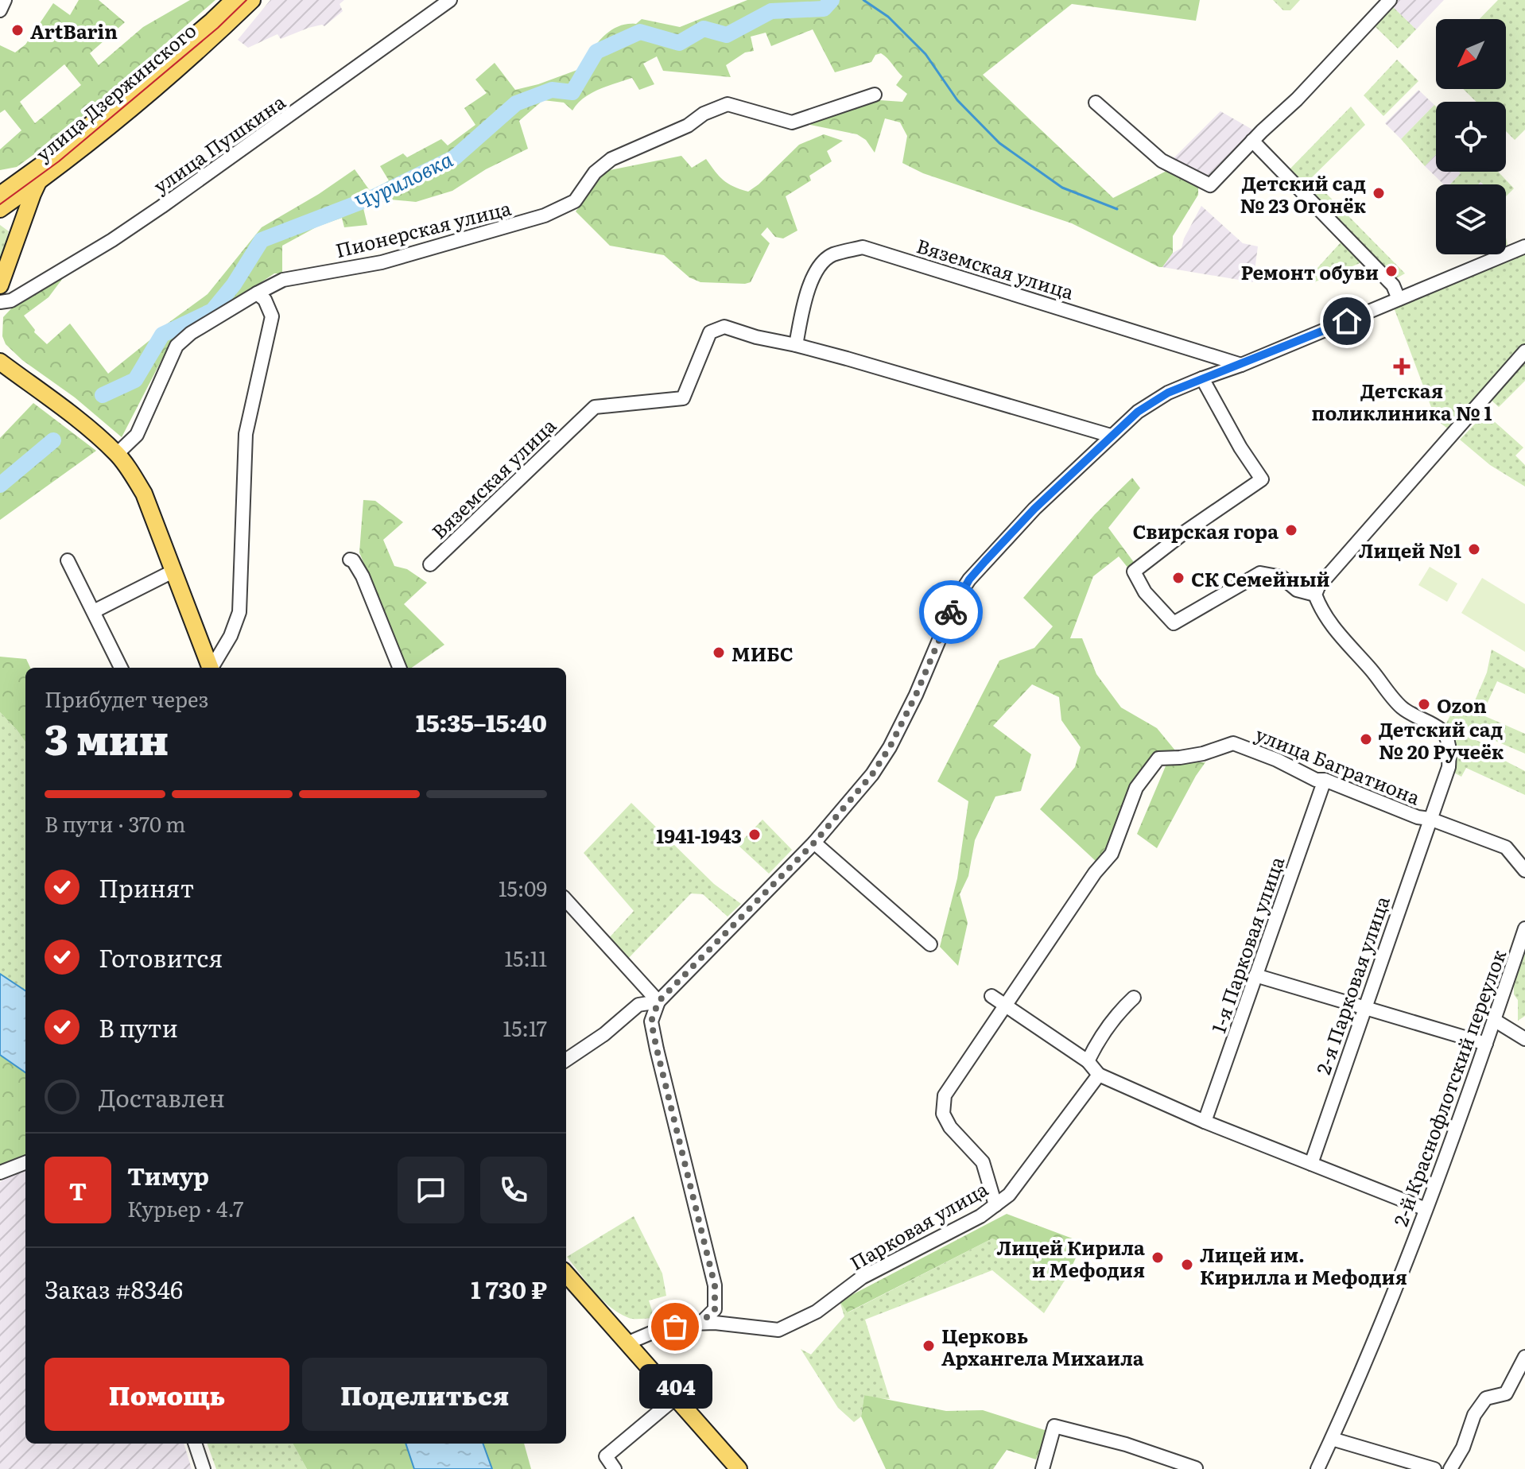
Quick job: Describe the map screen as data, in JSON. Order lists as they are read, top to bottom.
{
  "streets": {
    "main road": ["улица Дзержинского"],
    "street": [
      "улица Пушкина",
      "Пионерская улица",
      "Вяземская улица",
      "улица Багратиона",
      "1-я Парковая улица",
      "2-я Парковая улица",
      "2-й Краснофлотский переулок",
      "Парковая улица"
    ]
  },
  "crossings": [
    ["улица Багратиона", "1-я Парковая улица"],
    ["улица Багратиона", "2-я Парковая улица"],
    ["улица Багратиона", "Парковая улица"]
  ],
  "water": ["Чуриловка"],
  "places": {
    "other": [
      "ArtBarin",
      "Детский сад № 23 Огонёк",
      "Ремонт обуви",
      "Свирская гора",
      "Лицей №1",
      "СК Семейный",
      "МИБС",
      "Ozon",
      "Детский сад № 20 Ручеёк",
      "1941-1943",
      "Лицей Кирила и Мефодия",
      "Лицей им. Кирилла и Мефодия",
      "404",
      "Церковь Архангела Михаила"
    ],
    "health": ["Детская поликлиника № 1"]
  },
  "north": "bottom left",
  "page": {
    "heading": ["3 мин", "Прибудет через", "15:35–15:40"],
    "panel": [
      "Тимур",
      "Курьер · 4.7",
      "Заказ #8346",
      "1 730 ₽"
    ],
    "bar": "В пути · 370 m",
    "list": [
      ["Принят", "15:09"],
      ["Готовится", "15:11"],
      ["В пути", "15:17"],
      "Доставлен"
    ],
    "round": "Т",
    "buttons": ["Помощь", "Поделиться"],
    "bubble": "404"
  }
}
